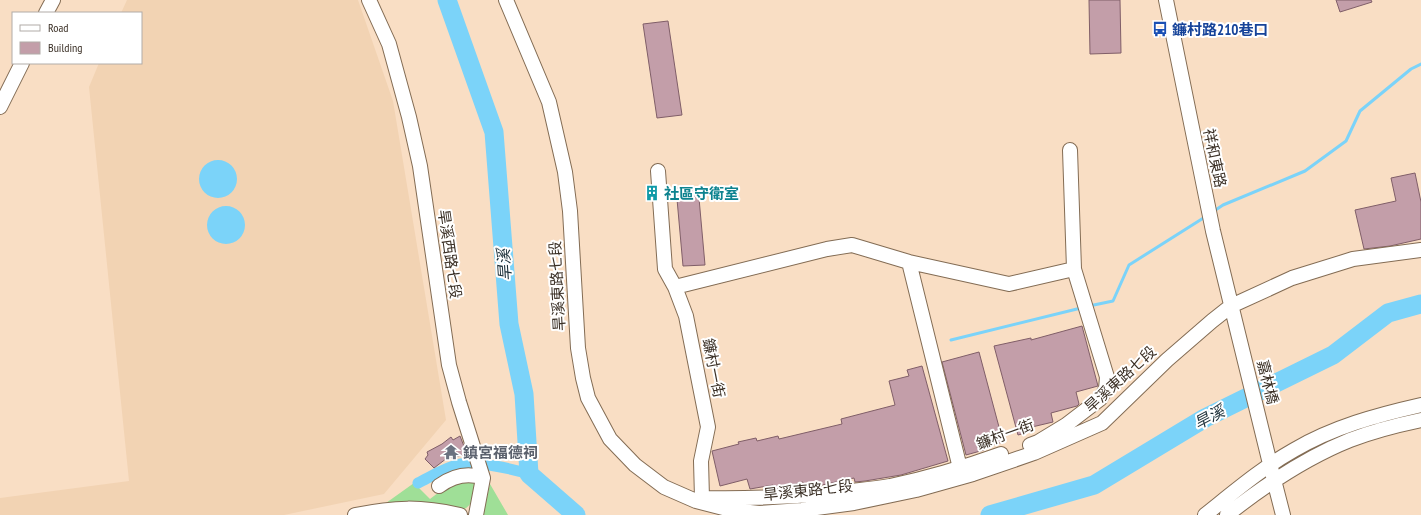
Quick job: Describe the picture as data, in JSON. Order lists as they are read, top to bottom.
{
  "streets": {
    "street": [
      "祥和東路",
      "旱溪西路七段",
      "旱溪東路七段",
      "鐮村一街",
      "嘉林橋"
    ]
  },
  "crossings": [
    ["祥和東路", "旱溪東路七段"],
    ["祥和東路", "嘉林橋"]
  ],
  "water": ["旱溪"],
  "places": {
    "bus stop": ["鐮村路210巷口"],
    "building": ["社區守衛室"],
    "temple": ["鎮宮福德祠"]
  },
  "legend": ["Road", "Building"]
}
